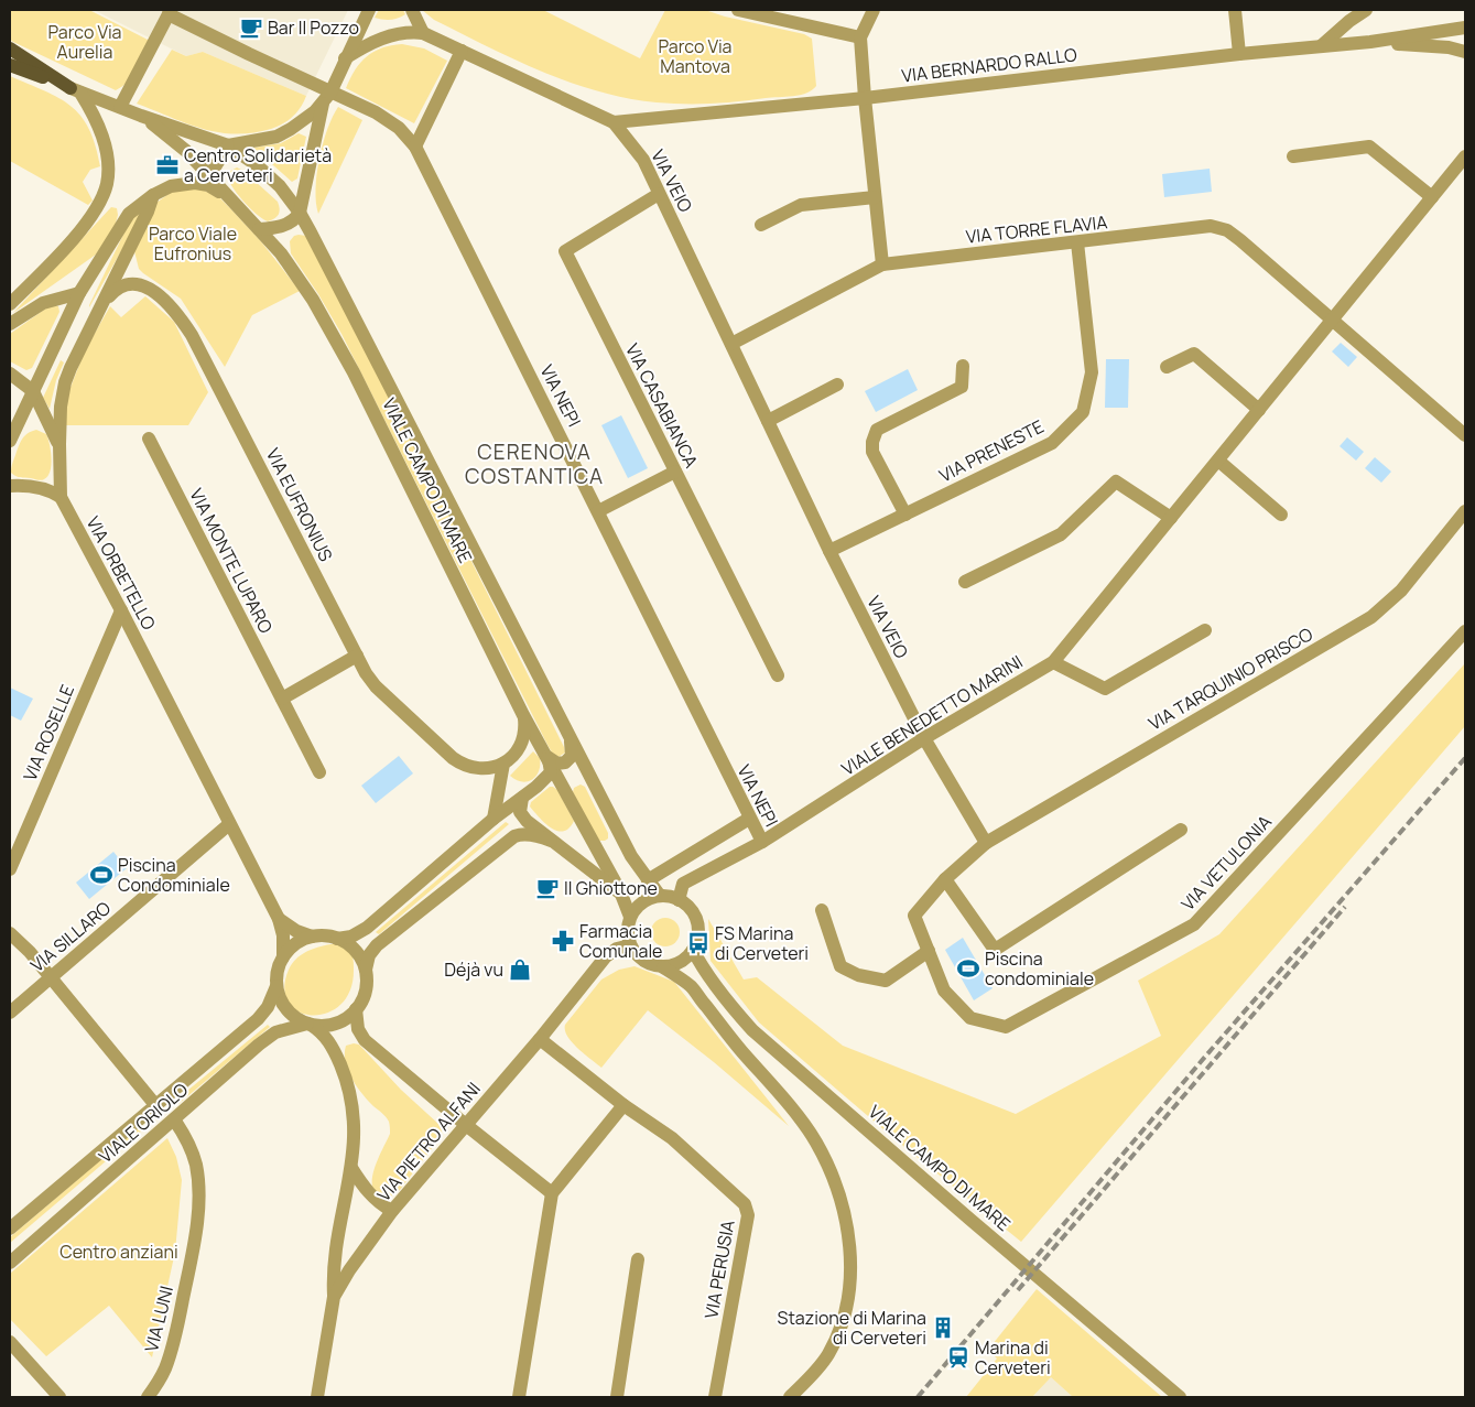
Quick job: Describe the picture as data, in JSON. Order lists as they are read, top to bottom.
{
  "streets": {
    "street": [
      "VIA BERNARDO RALLO",
      "VIA VEIO",
      "VIA TORRE FLAVIA",
      "VIA NEPI",
      "VIA CASABIANCA",
      "VIA PRENESTE",
      "VIALE CAMPO DI MARE",
      "VIA EUFRONIUS",
      "VIA MONTE LUPARO",
      "VIA ORBETELLO",
      "VIA TARQUINIO PRISCO",
      "VIALE BENEDETTO MARINI",
      "VIA ROSELLE",
      "VIA VETULONIA",
      "VIA SILLARO",
      "VIALE ORIOLO",
      "VIA PIETRO ALFANI",
      "VIA PERUSIA",
      "VIA LUNI"
    ]
  },
  "crossings": [
    ["VIA BERNARDO RALLO", "VIA VEIO"],
    ["VIA VEIO", "VIA TORRE FLAVIA"],
    ["VIA VEIO", "VIA CASABIANCA"],
    ["VIA VEIO", "VIA PRENESTE"],
    ["VIA VEIO", "VIA TARQUINIO PRISCO"],
    ["VIA VEIO", "VIALE BENEDETTO MARINI"],
    ["VIA VEIO", "VIA VETULONIA"],
    ["VIA TORRE FLAVIA", "VIA PRENESTE"],
    ["VIA TORRE FLAVIA", "VIALE BENEDETTO MARINI"],
    ["VIA NEPI", "VIALE BENEDETTO MARINI"],
    ["VIALE CAMPO DI MARE", "VIALE BENEDETTO MARINI"],
    ["VIALE CAMPO DI MARE", "VIA PIETRO ALFANI"],
    ["VIA EUFRONIUS", "VIA ORBETELLO"],
    ["VIA ORBETELLO", "VIA ROSELLE"],
    ["VIA ORBETELLO", "VIA SILLARO"],
    ["VIA ORBETELLO", "VIALE ORIOLO"],
    ["VIA TARQUINIO PRISCO", "VIA VETULONIA"],
    ["VIALE BENEDETTO MARINI", "VIA PIETRO ALFANI"],
    ["VIALE ORIOLO", "VIA LUNI"],
    ["VIA PIETRO ALFANI", "VIA PERUSIA"]
  ],
  "districts": ["CERENOVA COSTANTICA"],
  "parks": [
    "Parco Via Aurelia",
    "Parco Via Mantova",
    "Parco Viale Eufronius",
    "Centro anziani"
  ],
  "places": {
    "cafe": ["Bar Il Pozzo", "Il Ghiottone"],
    "office": ["Centro Solidarietà a Cerveteri"],
    "sports": ["Piscina Condominiale", "Piscina condominiale"],
    "pharmacy": ["Farmacia Comunale"],
    "bus stop": ["FS Marina di Cerveteri"],
    "shop": ["Déjà vu"],
    "building": ["Stazione di Marina di Cerveteri"],
    "station": ["Marina di Cerveteri"]
  }
}
